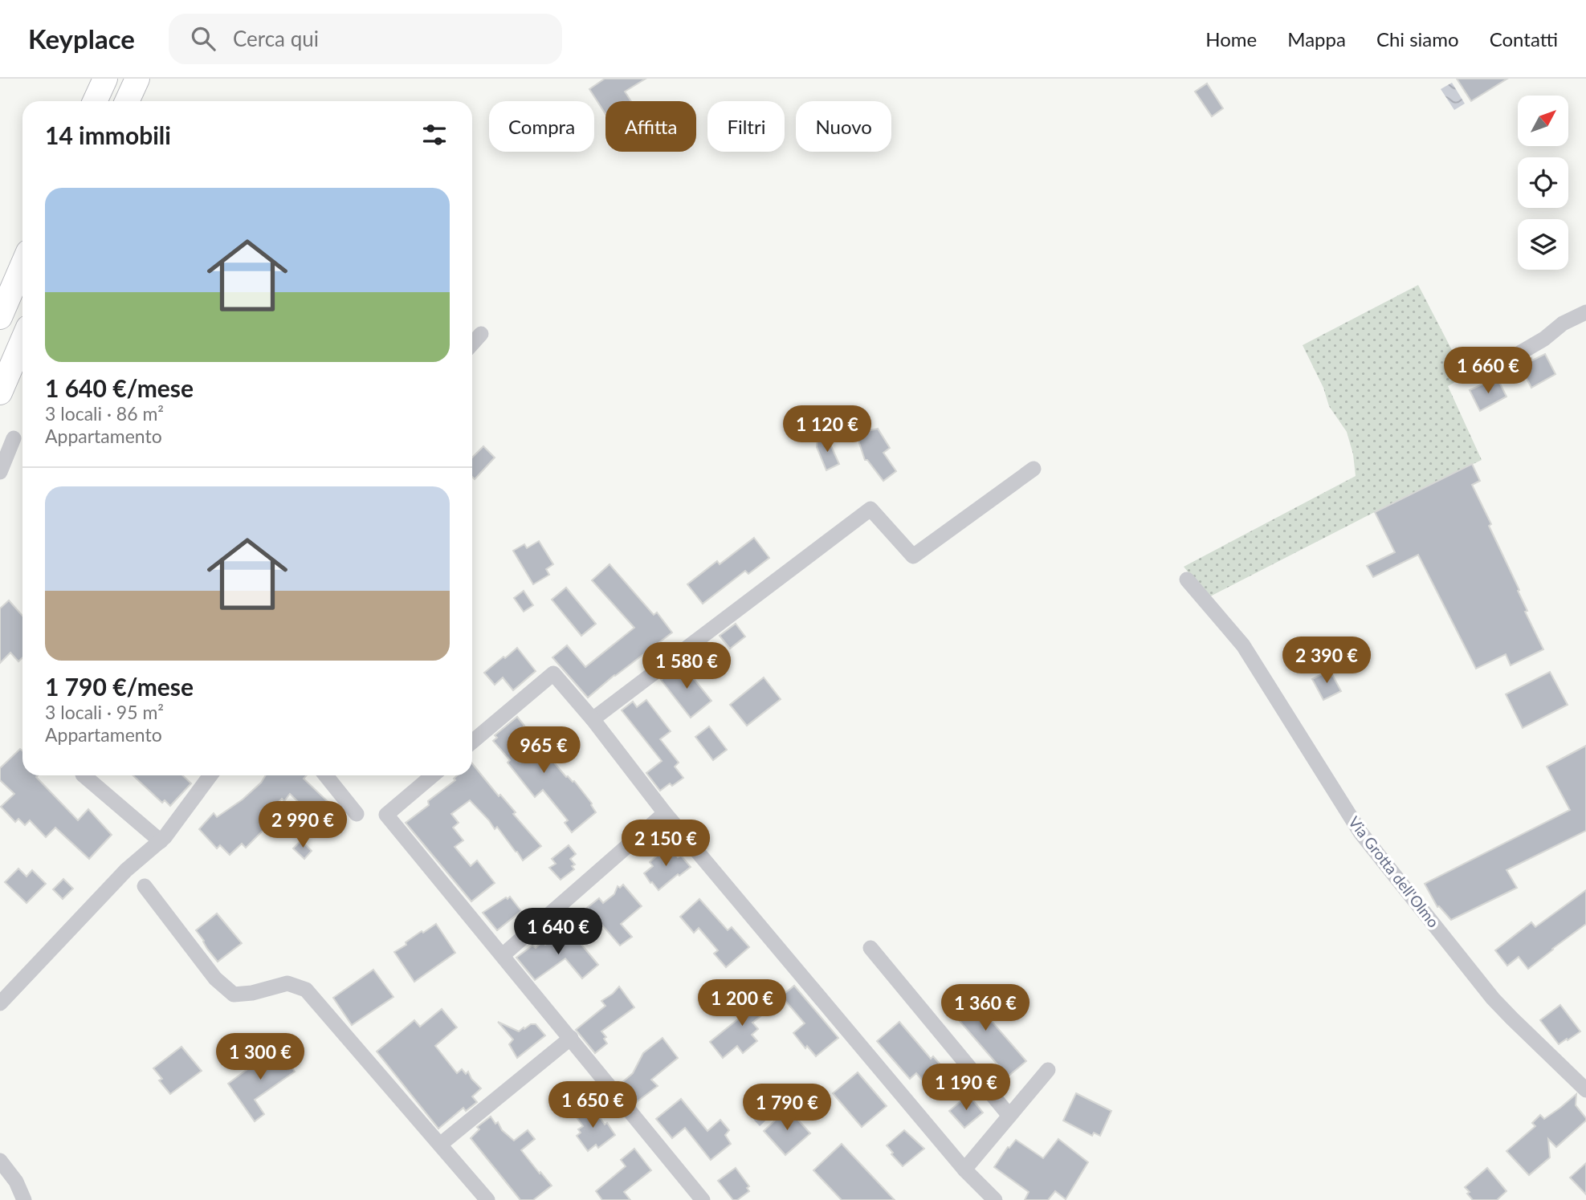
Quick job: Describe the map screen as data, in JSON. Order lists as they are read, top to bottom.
{
  "streets": {
    "street": ["Via Grotta dell'Olmo"]
  },
  "north": "top right",
  "page": {
    "header": "Keyplace",
    "search": "Cerca qui",
    "nav": [
      "Home",
      "Mappa",
      "Chi siamo",
      "Contatti"
    ],
    "chip": [
      "Compra",
      "Affitta",
      "Filtri",
      "Nuovo"
    ],
    "heading": "14 immobili",
    "list": [
      {
        "name": "1 640 €/mese",
        "note": "3 locali · 86 m² · Appartamento"
      },
      {
        "name": "1 790 €/mese",
        "note": "3 locali · 95 m² · Appartamento"
      }
    ],
    "price": [
      "1 660 €",
      "1 120 €",
      "2 390 €",
      "1 580 €",
      "965 €",
      "2 990 €",
      "2 150 €",
      "1 640 €",
      "1 200 €",
      "1 360 €",
      "1 300 €",
      "1 190 €",
      "1 650 €",
      "1 790 €"
    ]
  }
}
